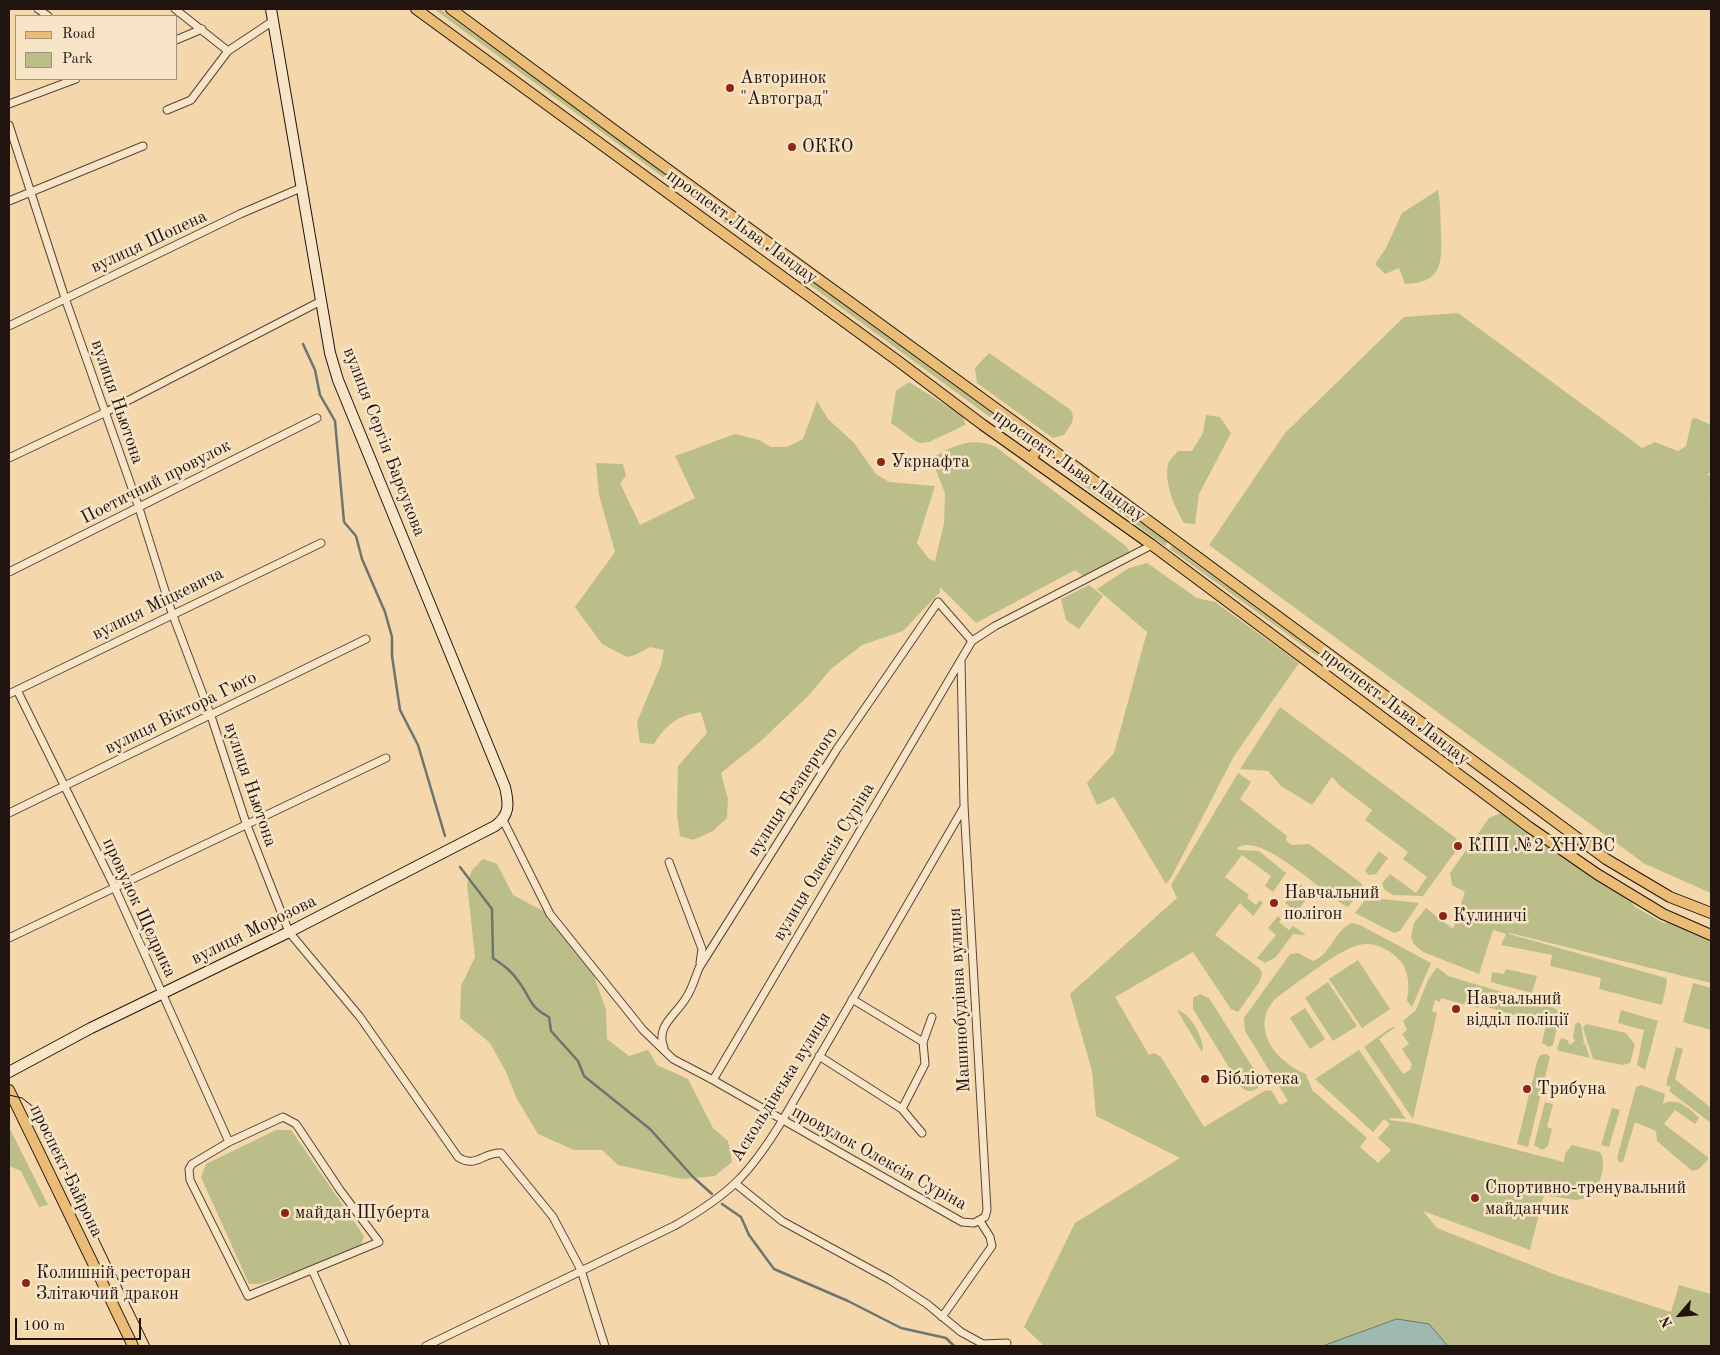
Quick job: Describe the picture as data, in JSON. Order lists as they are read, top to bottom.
{
  "streets": {
    "main road": [
      "проспект Льва Ландау",
      "вулиця Сергія Барсукова",
      "вулиця Морозова",
      "проспект Байрона"
    ],
    "street": [
      "вулиця Шопена",
      "вулиця Ньютона",
      "Поетичний провулок",
      "вулиця Міцкевича",
      "вулиця Віктора Гюґо",
      "вулиця Безперчого",
      "вулиця Олексія Суріна",
      "провулок Щедрика",
      "Машинобудівна вулиця",
      "Аскольдівська вулиця",
      "провулок Олексія Суріна"
    ]
  },
  "crossings": [
    ["вулиця Шопена", "вулиця Ньютона"],
    ["вулиця Шопена", "вулиця Сергія Барсукова"],
    ["вулиця Ньютона", "Поетичний провулок"],
    ["вулиця Ньютона", "вулиця Міцкевича"],
    ["вулиця Ньютона", "вулиця Віктора Гюґо"],
    ["вулиця Ньютона", "вулиця Морозова"],
    ["вулиця Ньютона", "Аскольдівська вулиця"],
    ["вулиця Сергія Барсукова", "вулиця Морозова"],
    ["вулиця Сергія Барсукова", "провулок Олексія Суріна"],
    ["вулиця Міцкевича", "провулок Щедрика"],
    ["вулиця Віктора Гюґо", "провулок Щедрика"],
    ["вулиця Безперчого", "вулиця Олексія Суріна"],
    ["вулиця Безперчого", "провулок Олексія Суріна"],
    ["вулиця Олексія Суріна", "Машинобудівна вулиця"],
    ["вулиця Олексія Суріна", "провулок Олексія Суріна"],
    ["провулок Щедрика", "вулиця Морозова"],
    ["вулиця Морозова", "провулок Олексія Суріна"],
    ["Машинобудівна вулиця", "Аскольдівська вулиця"],
    ["Машинобудівна вулиця", "провулок Олексія Суріна"],
    ["Аскольдівська вулиця", "провулок Олексія Суріна"]
  ],
  "places": [
    "Авторинок \"Автоград\"",
    "ОККО",
    "Укрнафта",
    "КПП №2 ХНУВС",
    "Навчальний полігон",
    "Кулиничі",
    "Навчальний відділ поліції",
    "Бібліотека",
    "Трибуна",
    "Спортивно-тренувальний майданчик",
    "майдан Шуберта",
    "Колишній ресторан Злітаючий дракон"
  ],
  "legend": ["Road", "Park"],
  "scale_bar": "100 m",
  "north": "bottom left"
}
